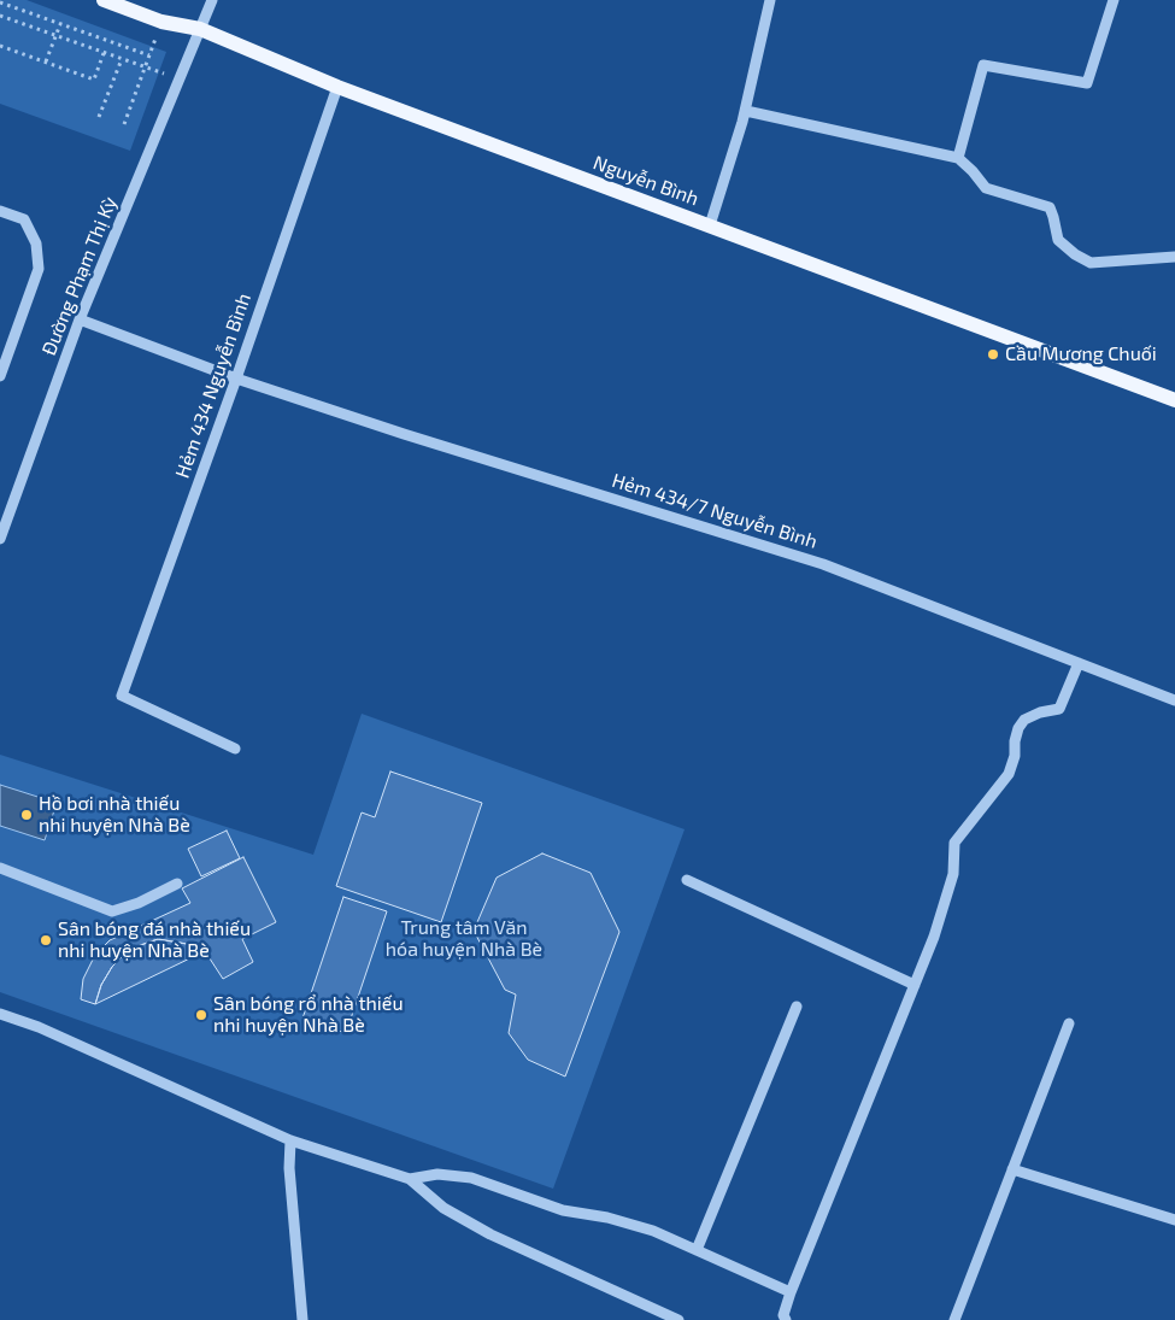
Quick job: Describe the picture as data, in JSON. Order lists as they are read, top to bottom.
{
  "streets": {
    "main road": ["Nguyễn Bình"],
    "street": ["Đường Phạm Thị Kỳ", "Hẻm 434 Nguyễn Bình", "Hẻm 434/7 Nguyễn Bình"]
  },
  "crossings": [
    ["Nguyễn Bình", "Đường Phạm Thị Kỳ"],
    ["Nguyễn Bình", "Hẻm 434 Nguyễn Bình"],
    ["Đường Phạm Thị Kỳ", "Hẻm 434/7 Nguyễn Bình"],
    ["Hẻm 434 Nguyễn Bình", "Hẻm 434/7 Nguyễn Bình"]
  ],
  "parks": ["Trung tâm Văn hóa huyện Nhà Bè"],
  "places": [
    "Cầu Mương Chuối",
    "Hồ bơi nhà thiếu nhi huyện Nhà Bè",
    "Sân bóng đá nhà thiếu nhi huyện Nhà Bè",
    "Sân bóng rổ nhà thiếu nhi huyện Nhà Bè"
  ]
}
